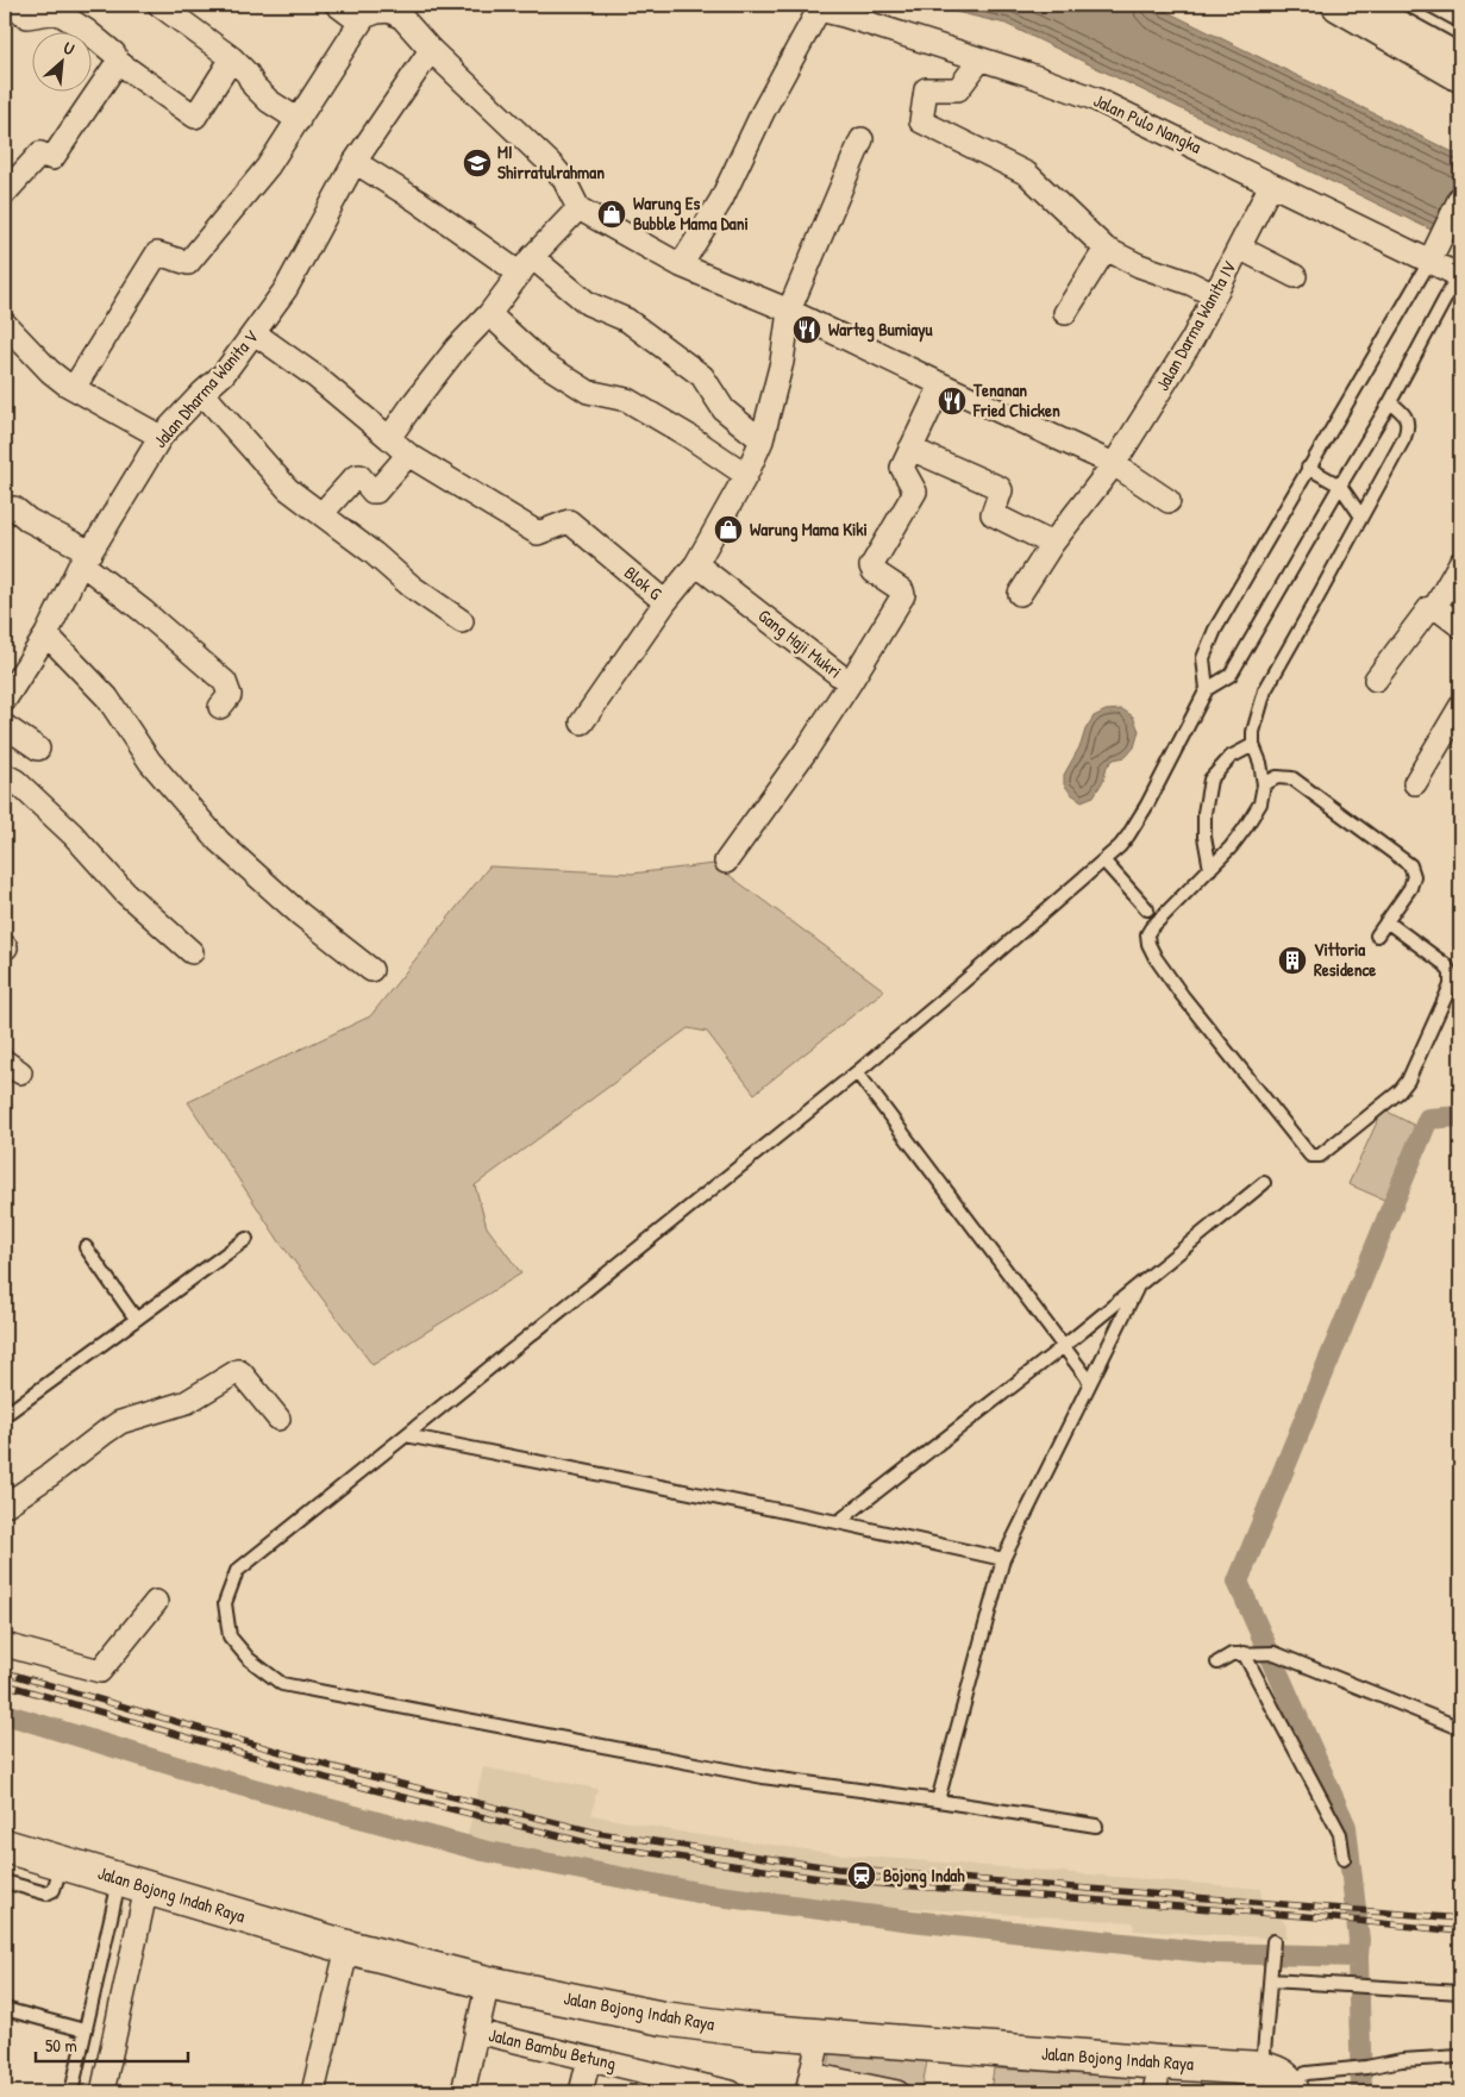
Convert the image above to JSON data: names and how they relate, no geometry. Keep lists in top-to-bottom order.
{
  "streets": {
    "main road": ["Jalan Bojong Indah Raya"],
    "street": [
      "Jalan Pulo Nangka",
      "Jalan Darma Wanita IV",
      "Jalan Dharma Wanita V",
      "Blok G",
      "Gang Haji Mukri",
      "Jalan Bambu Betung"
    ]
  },
  "crossings": [
    ["Jalan Pulo Nangka", "Jalan Darma Wanita IV"],
    ["Blok G", "Gang Haji Mukri"]
  ],
  "places": {
    "school or university": ["MI Shirratulrahman"],
    "shop": ["Warung Es Bubble Mama Dani", "Warung Mama Kiki"],
    "restaurant": ["Warteg Bumiayu", "Tenanan Fried Chicken"],
    "building": ["Vittoria Residence"],
    "station": ["Bojong Indah"]
  },
  "scale_bar": "50 m",
  "north": "top right"
}
